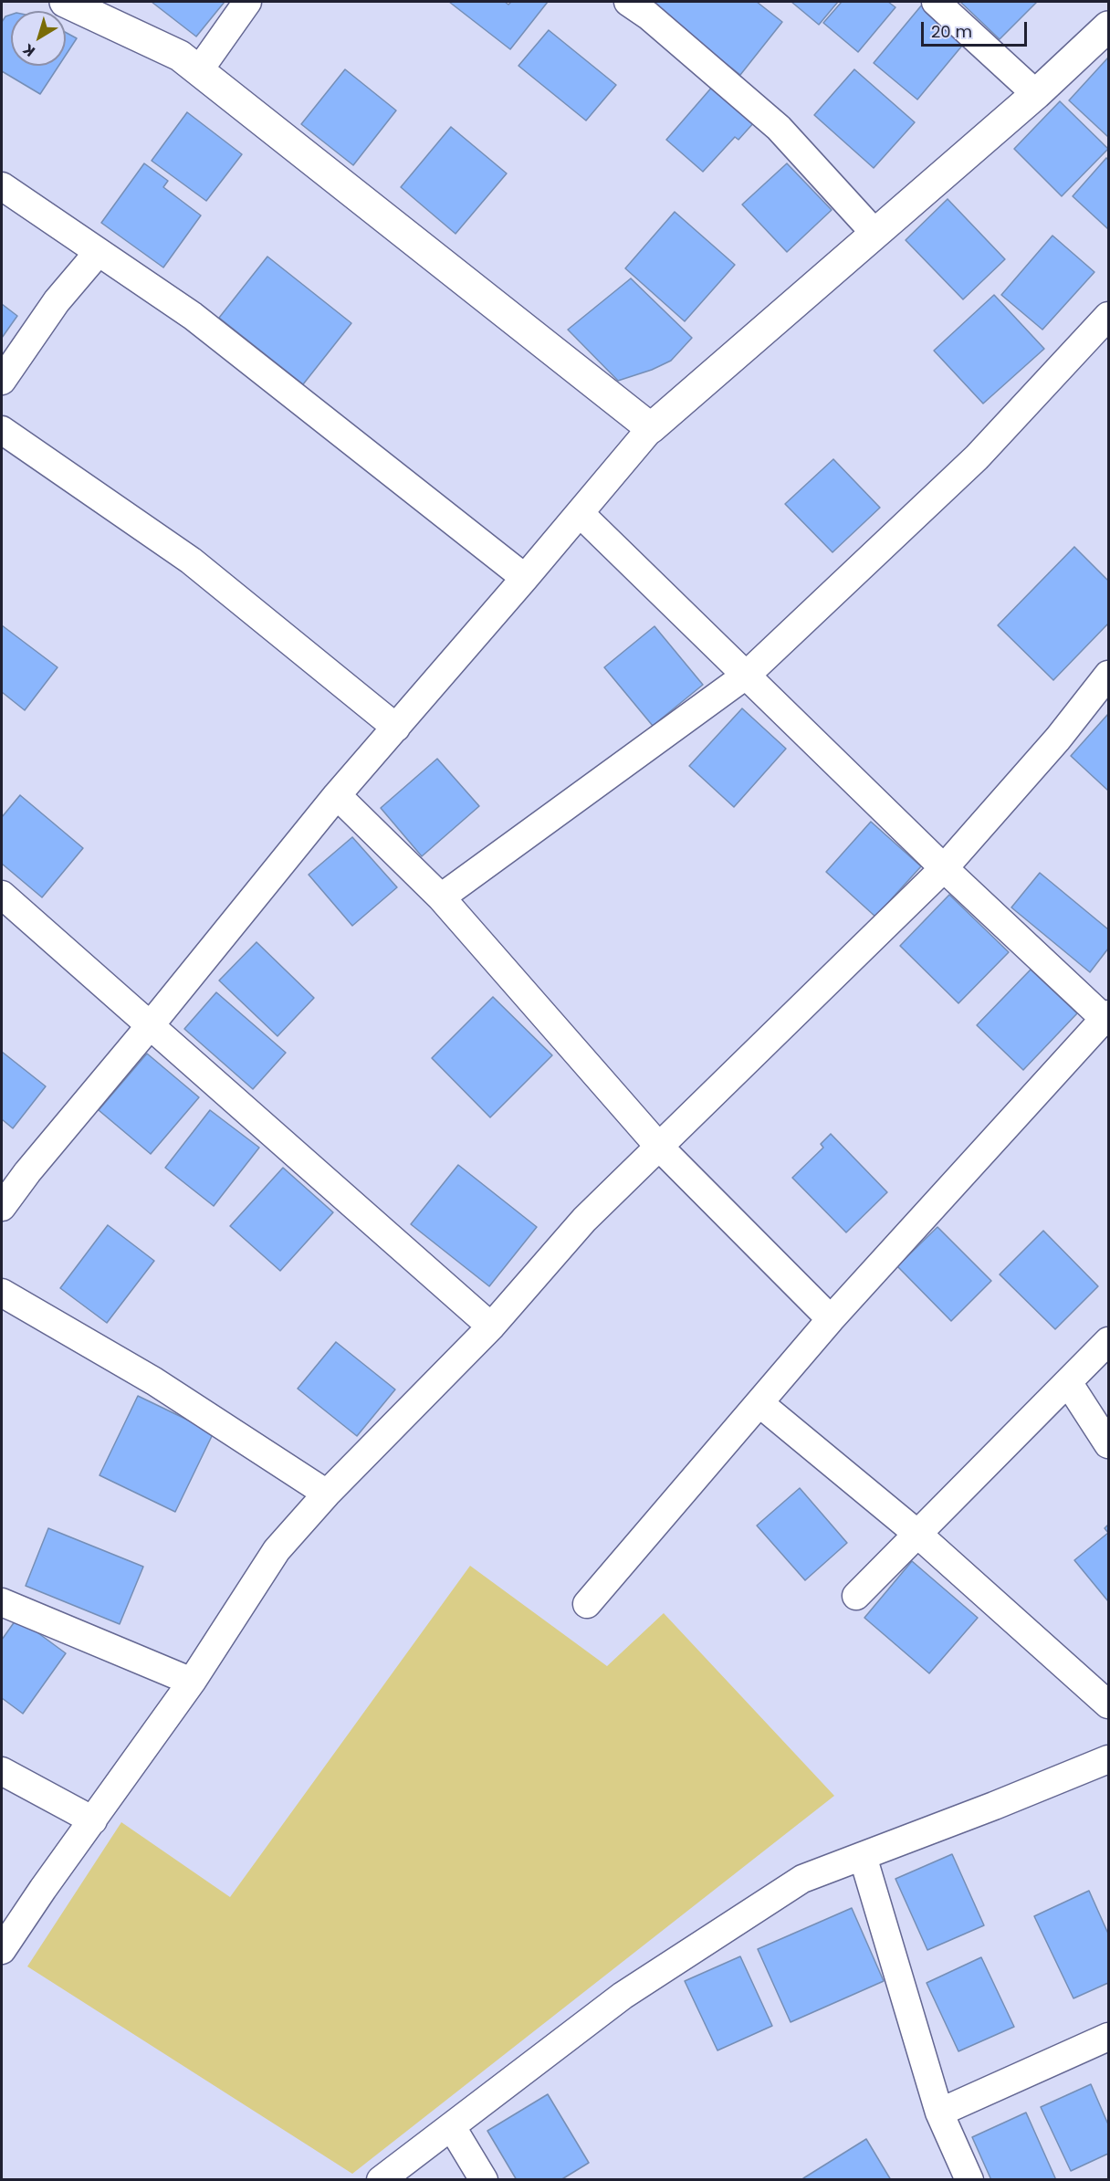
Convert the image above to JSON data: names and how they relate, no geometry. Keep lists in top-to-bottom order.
{
  "scale_bar": "20 m",
  "north": "bottom left"
}
